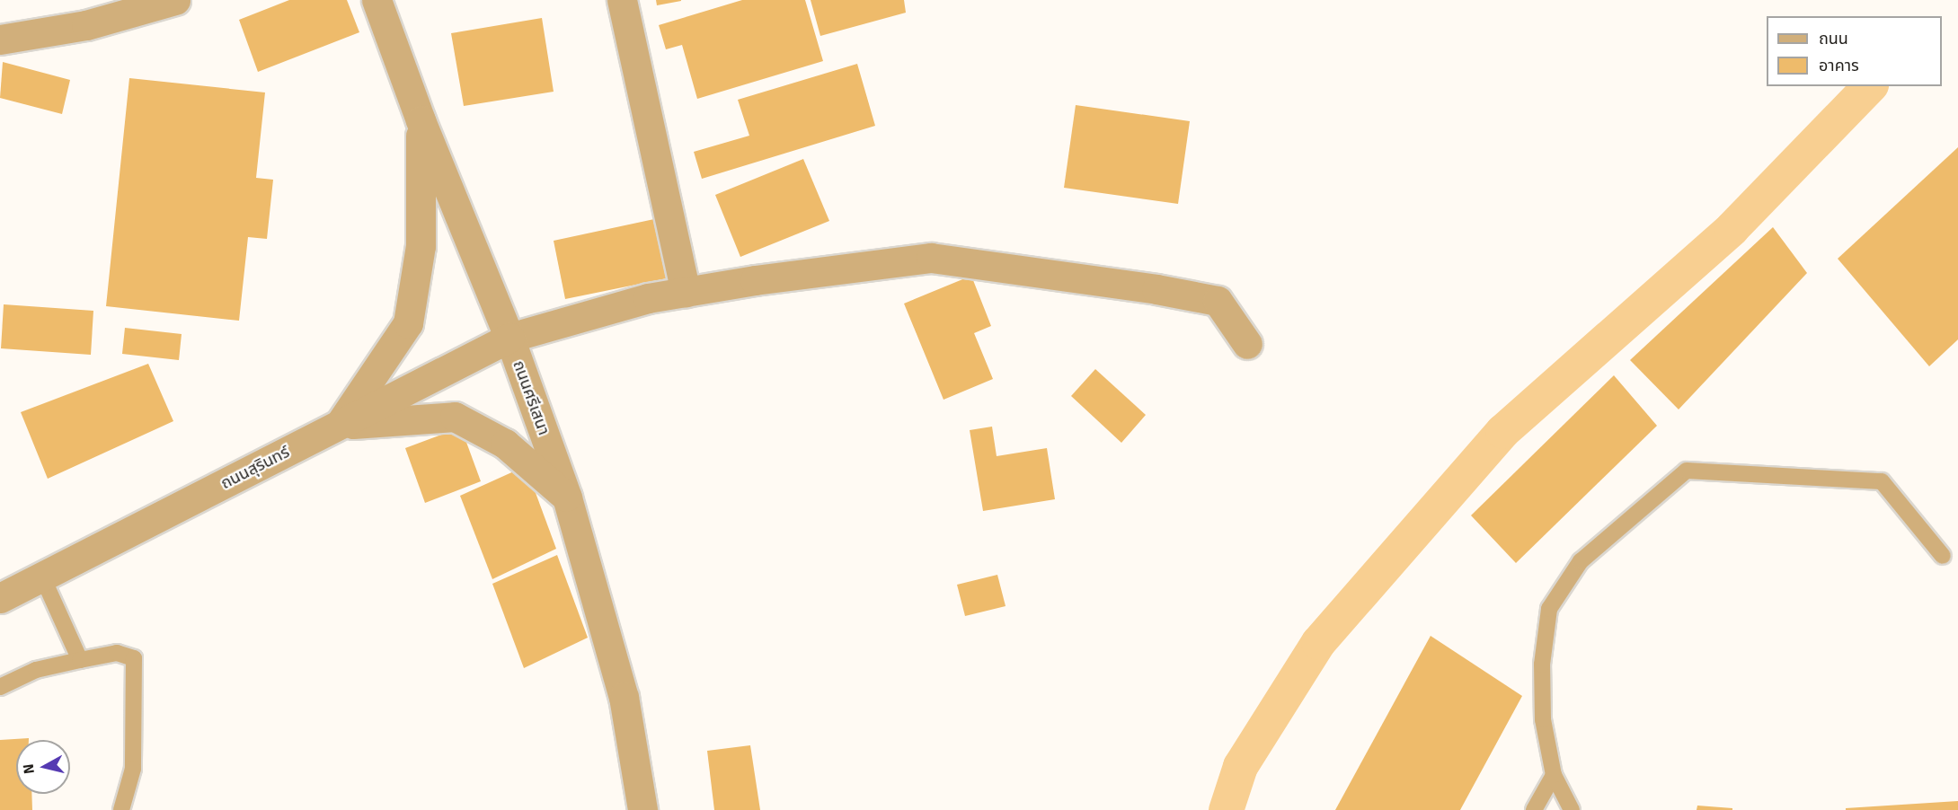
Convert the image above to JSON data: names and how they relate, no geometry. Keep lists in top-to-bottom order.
{
  "streets": {
    "street": ["ถนนศรีเสนา", "ถนนสุรินทร์"]
  },
  "crossings": [
    ["ถนนศรีเสนา", "ถนนสุรินทร์"]
  ],
  "legend": ["ถนน", "อาคาร"],
  "north": "left"
}
